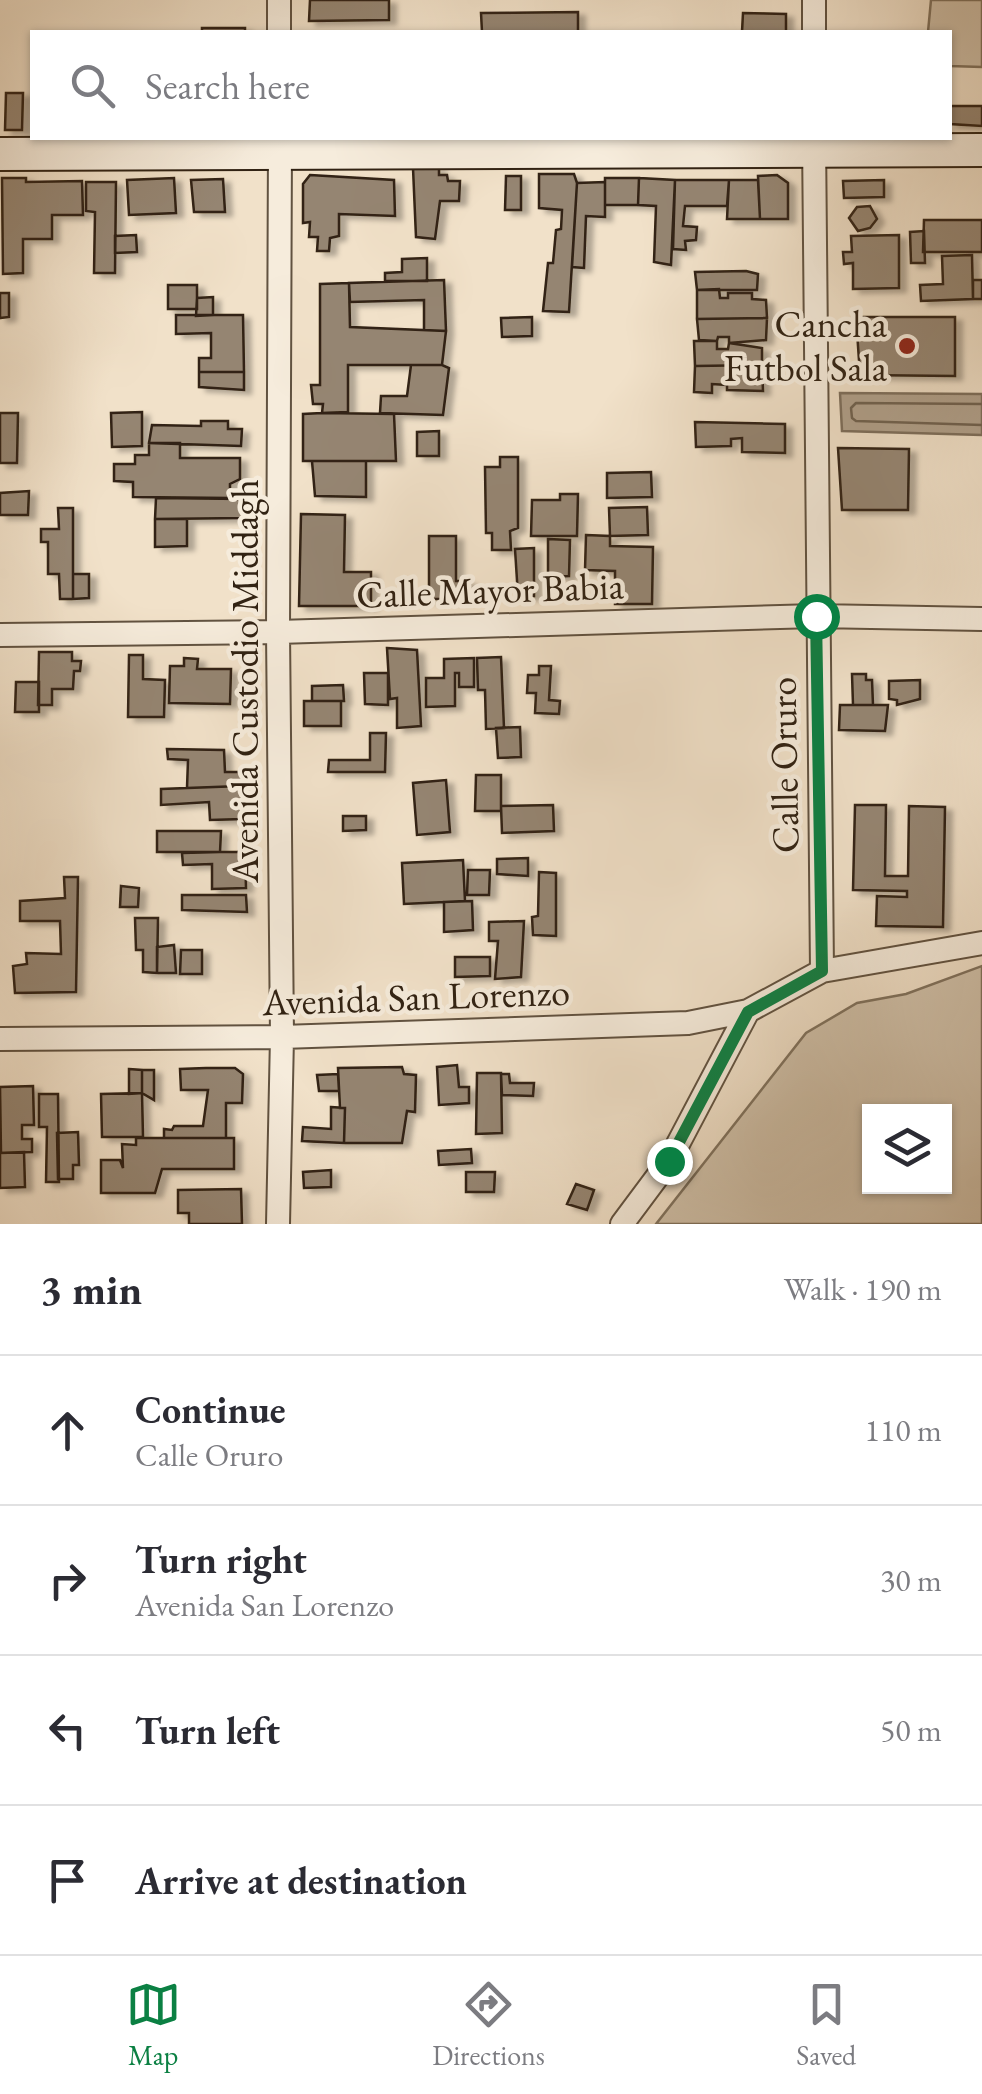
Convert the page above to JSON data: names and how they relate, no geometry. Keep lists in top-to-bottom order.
{
  "streets": {
    "street": [
      "Calle Mayor Babia",
      "Avenida Custodio Middagh",
      "Calle Oruro",
      "Avenida San Lorenzo"
    ]
  },
  "crossings": [
    ["Calle Mayor Babia", "Avenida Custodio Middagh"],
    ["Calle Mayor Babia", "Calle Oruro"],
    ["Avenida Custodio Middagh", "Avenida San Lorenzo"],
    ["Calle Oruro", "Avenida San Lorenzo"]
  ],
  "places": ["Cancha Futbol Sala"],
  "page": {
    "search": "Search here",
    "heading": ["3 min", "Walk · 190 m"],
    "list": [
      ["Continue", "Calle Oruro", "110 m"],
      ["Turn right", "Avenida San Lorenzo", "30 m"],
      ["Turn left", "50 m"],
      "Arrive at destination"
    ],
    "nav": ["Map", "Directions", "Saved"]
  }
}
